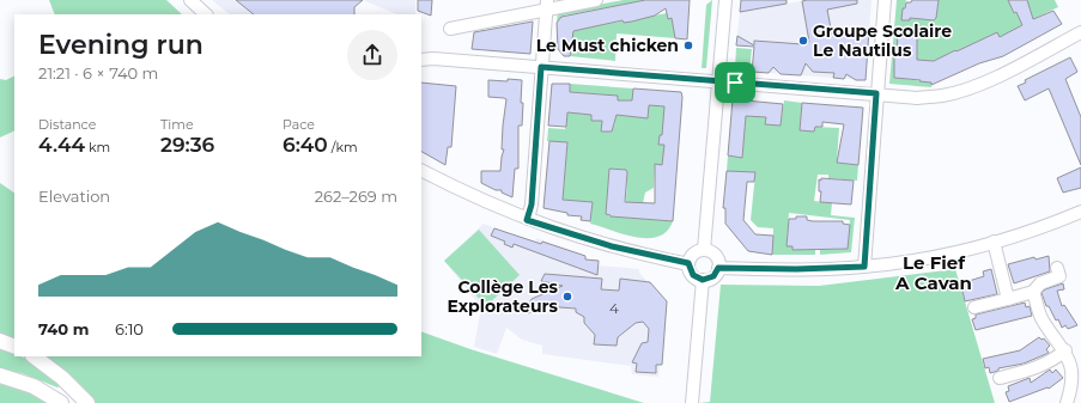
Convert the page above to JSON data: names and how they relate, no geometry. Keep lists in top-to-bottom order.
{
  "districts": ["Le Fief A Cavan"],
  "places": ["Groupe Scolaire Le Nautilus", "Le Must chicken", "Collège Les Explorateurs"],
  "house_numbers": ["4"],
  "page": {
    "heading": ["Evening run", "21:21 · 6 × 740 m"],
    "stats": [
      ["Distance", "4.44 km"],
      ["Time", "29:36"],
      ["Pace", "6:40 /km"]
    ],
    "chart": ["Elevation", "262–269 m"],
    "list": [
      {
        "name": "740 m",
        "note": "6:10"
      }
    ]
  }
}
